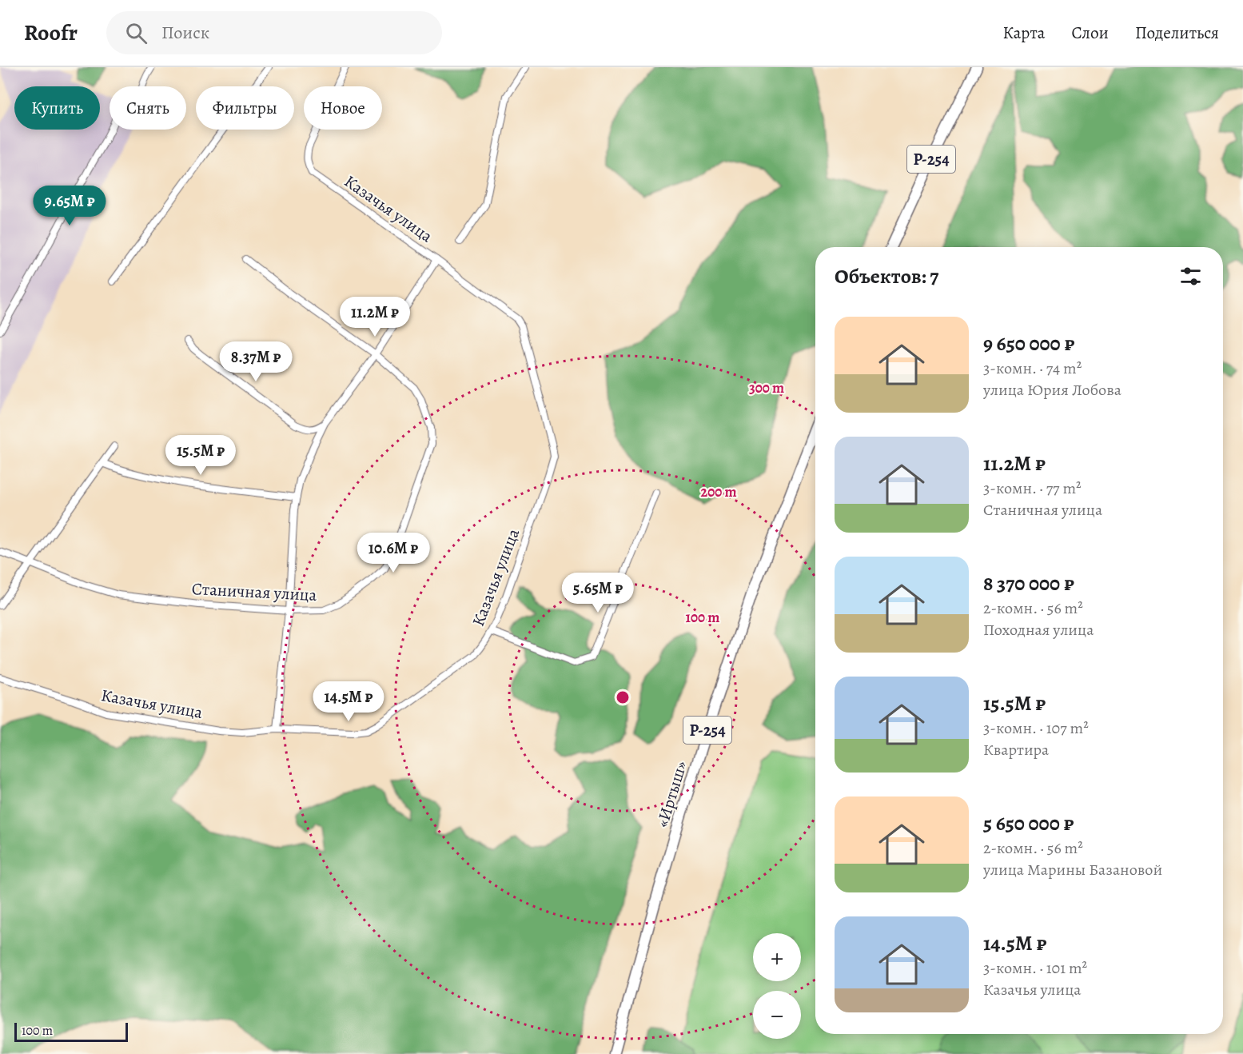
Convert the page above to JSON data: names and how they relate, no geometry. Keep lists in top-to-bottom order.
{
  "streets": {
    "highway": ["Р-254", "«Иртыш»"],
    "street": ["Казачья улица", "Станичная улица"]
  },
  "scale_bar": "100 m",
  "page": {
    "header": "Roofr",
    "search": "Поиск",
    "nav": ["Карта", "Слои", "Поделиться"],
    "chip": [
      "Купить",
      "Снять",
      "Фильтры",
      "Новое"
    ],
    "price": [
      "9.65M ₽",
      "11.2M ₽",
      "8.37M ₽",
      "15.5M ₽",
      "10.6M ₽",
      "5.65M ₽",
      "14.5M ₽"
    ],
    "heading": "Объектов: 7",
    "list": [
      {
        "name": "9 650 000 ₽",
        "note": "3-комн. · 74 m² · улица Юрия Лобова"
      },
      {
        "name": "11.2M ₽",
        "note": "3-комн. · 77 m² · Станичная улица"
      },
      {
        "name": "8 370 000 ₽",
        "note": "2-комн. · 56 m² · Походная улица"
      },
      {
        "name": "15.5M ₽",
        "note": "3-комн. · 107 m² · Квартира"
      },
      {
        "name": "5 650 000 ₽",
        "note": "2-комн. · 56 m² · улица Марины Базановой"
      },
      {
        "name": "14.5M ₽",
        "note": "3-комн. · 101 m² · Казачья улица"
      }
    ],
    "map_buttons": ["+", "−"],
    "scale": "100 m"
  },
  "rings": ["300 m", "200 m", "100 m"]
}
